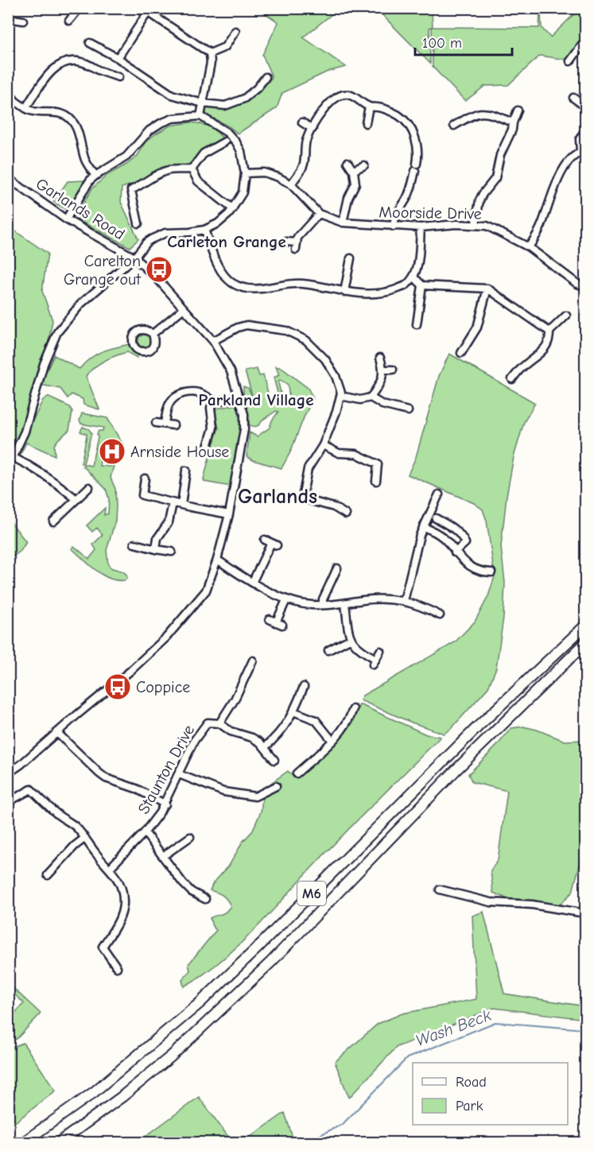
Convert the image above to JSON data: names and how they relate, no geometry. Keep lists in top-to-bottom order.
{
  "streets": {
    "highway": ["M6"],
    "street": ["Garlands Road", "Moorside Drive", "Staunton Drive"]
  },
  "districts": ["Carleton Grange", "Parkland Village", "Garlands"],
  "water": ["Wash Beck"],
  "places": {
    "bus stop": ["Carelton Grange out", "Coppice"],
    "hospital": ["Arnside House"]
  },
  "legend": ["Road", "Park"],
  "scale_bar": "100 m"
}
